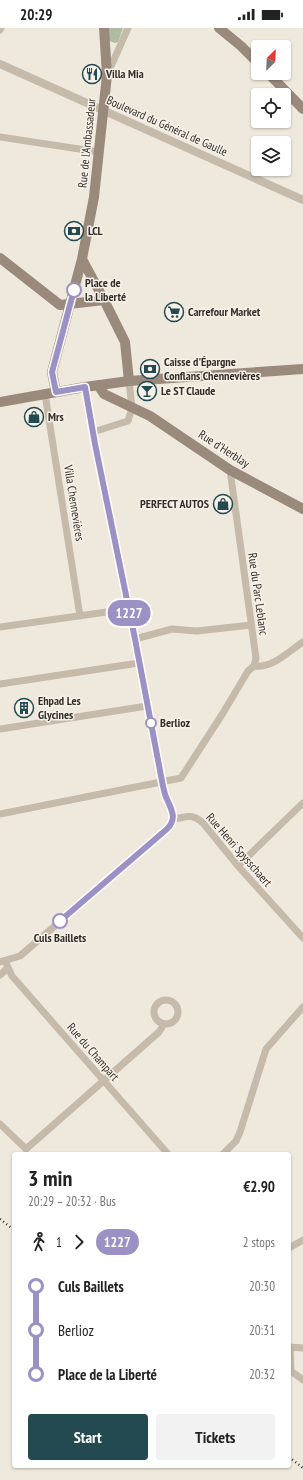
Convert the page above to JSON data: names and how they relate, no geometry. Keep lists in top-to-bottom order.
{
  "streets": {
    "main road": ["Rue de l'Ambassadeur", "Rue d'Herblay"],
    "street": [
      "Boulevard du Général de Gaulle",
      "Villa Chennevières",
      "Rue du Parc Leblanc",
      "Rue Henri Spysschaert",
      "Rue du Champart"
    ]
  },
  "crossings": [
    ["Boulevard du Général de Gaulle", "Rue de l'Ambassadeur"],
    ["Rue d'Herblay", "Rue du Parc Leblanc"]
  ],
  "places": {
    "restaurant": ["Villa Mia"],
    "bank": ["LCL", "Caisse d'Épargne Conflans Chennevières"],
    "other": ["Place de la Liberté", "Berlioz", "Culs Baillets"],
    "supermarket": ["Carrefour Market"],
    "bar": ["Le ST Claude"],
    "shop": ["Mrs", "PERFECT AUTOS"],
    "building": ["Ehpad Les Glycines"]
  },
  "lines": ["bus line 1227"],
  "north": "top right",
  "page": {
    "status": "20:29",
    "on_map": "1227",
    "heading": ["3 min", "20:29 – 20:32 · Bus", "€2.90"],
    "legs": ["1", "1227", "2 stops"],
    "list": [
      {
        "name": "Culs Baillets",
        "value": "20:30"
      },
      {
        "name": "Berlioz",
        "value": "20:31"
      },
      {
        "name": "Place de la Liberté",
        "value": "20:32"
      }
    ],
    "buttons": ["Start", "Tickets"]
  }
}
